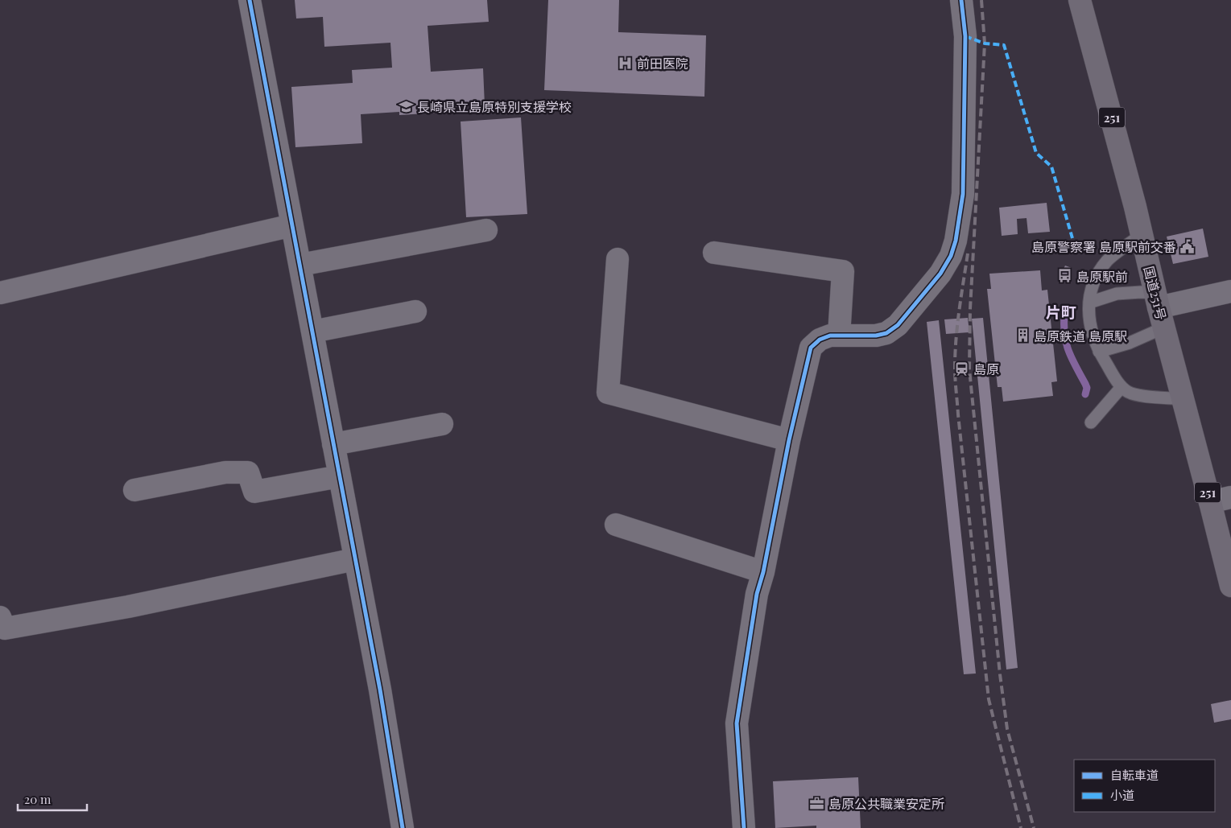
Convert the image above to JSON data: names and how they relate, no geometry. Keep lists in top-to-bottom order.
{
  "streets": {
    "highway": ["251", "国道251号"]
  },
  "districts": ["片町"],
  "places": {
    "hospital": ["前田医院"],
    "school or university": ["長崎県立島原特別支援学校"],
    "public building": ["島原警察署 島原駅前交番"],
    "bus stop": ["島原駅前"],
    "building": ["島原鉄道 島原駅"],
    "station": ["島原"],
    "office": ["島原公共職業安定所"]
  },
  "legend": ["自転車道", "小道"],
  "scale_bar": "20 m"
}
